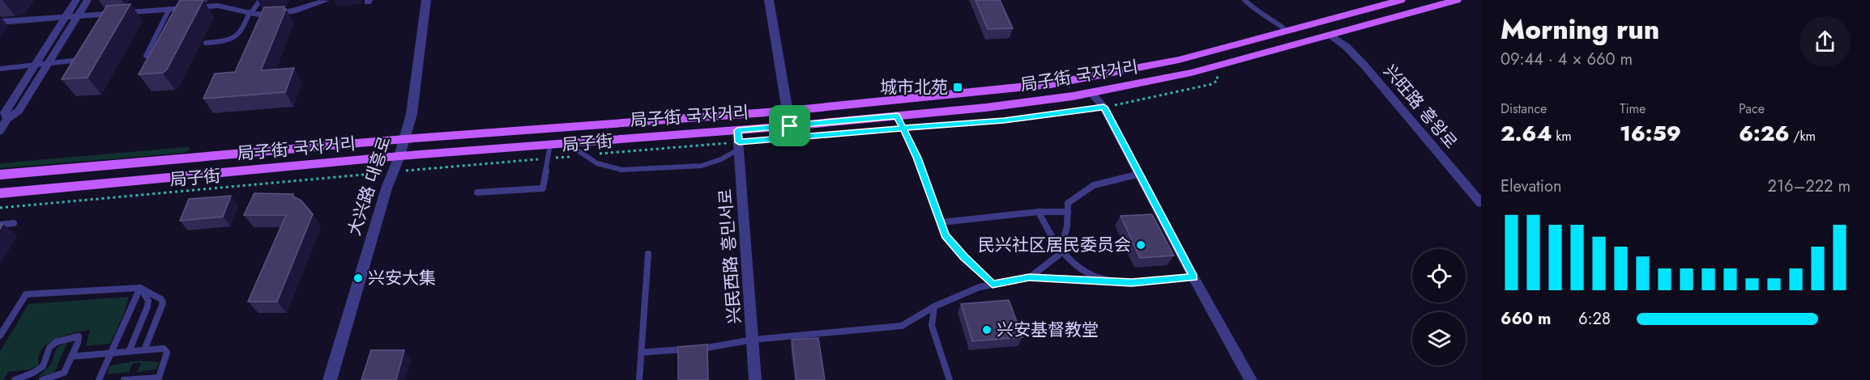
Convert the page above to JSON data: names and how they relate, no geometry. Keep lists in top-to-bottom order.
{
  "streets": {
    "main road": ["局子街 국자거리"],
    "street": ["兴旺路 흥왕로", "大兴路 대흥로", "兴民西路 흥민서로"],
    "path": ["局子街"]
  },
  "crossings": [
    ["局子街 국자거리", "兴旺路 흥왕로"],
    ["局子街 국자거리", "局子街"],
    ["局子街 국자거리", "大兴路 대흥로"],
    ["局子街 국자거리", "兴民西路 흥민서로"],
    ["局子街", "大兴路 대흥로"],
    ["局子街", "兴民西路 흥민서로"]
  ],
  "places": {
    "transit": ["城市北苑"],
    "other": ["民兴社区居民委员会", "兴安大集", "兴安基督教堂"]
  },
  "page": {
    "heading": ["Morning run", "09:44 · 4 × 660 m"],
    "stats": [
      ["Distance", "2.64 km"],
      ["Time", "16:59"],
      ["Pace", "6:26 /km"]
    ],
    "chart": ["Elevation", "216–222 m"],
    "list": [
      {
        "name": "660 m",
        "note": "6:28"
      }
    ]
  }
}
